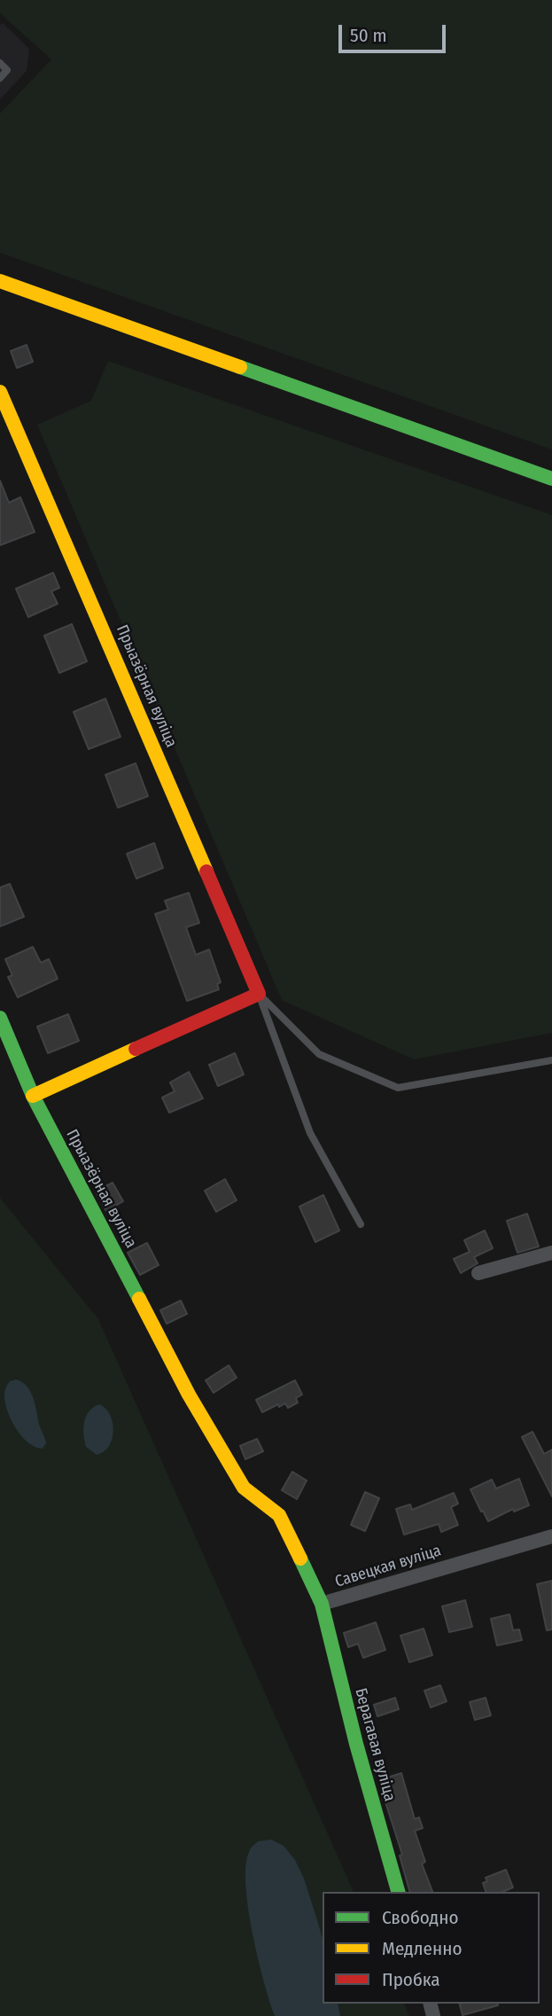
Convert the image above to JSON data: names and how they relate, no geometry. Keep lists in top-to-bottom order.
{
  "streets": {
    "street": ["Прыазёрная вуліца", "Савецкая вуліца", "Берагавая вуліца"]
  },
  "crossings": [
    ["Прыазёрная вуліца", "Савецкая вуліца"],
    ["Савецкая вуліца", "Берагавая вуліца"]
  ],
  "legend": ["Свободно", "Медленно", "Пробка"],
  "scale_bar": "50 m"
}
